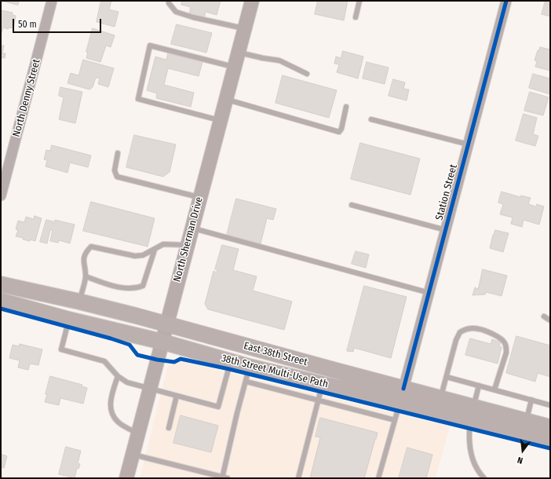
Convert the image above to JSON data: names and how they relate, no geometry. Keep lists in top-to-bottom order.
{
  "streets": {
    "main road": ["North Sherman Drive", "East 38th Street"],
    "street": ["North Denny Street", "Station Street"],
    "cycle path": ["38th Street Multi-Use Path"]
  },
  "crossings": [
    ["Station Street", "East 38th Street"],
    ["North Sherman Drive", "East 38th Street"]
  ],
  "scale_bar": "50 m",
  "north": "bottom"
}
